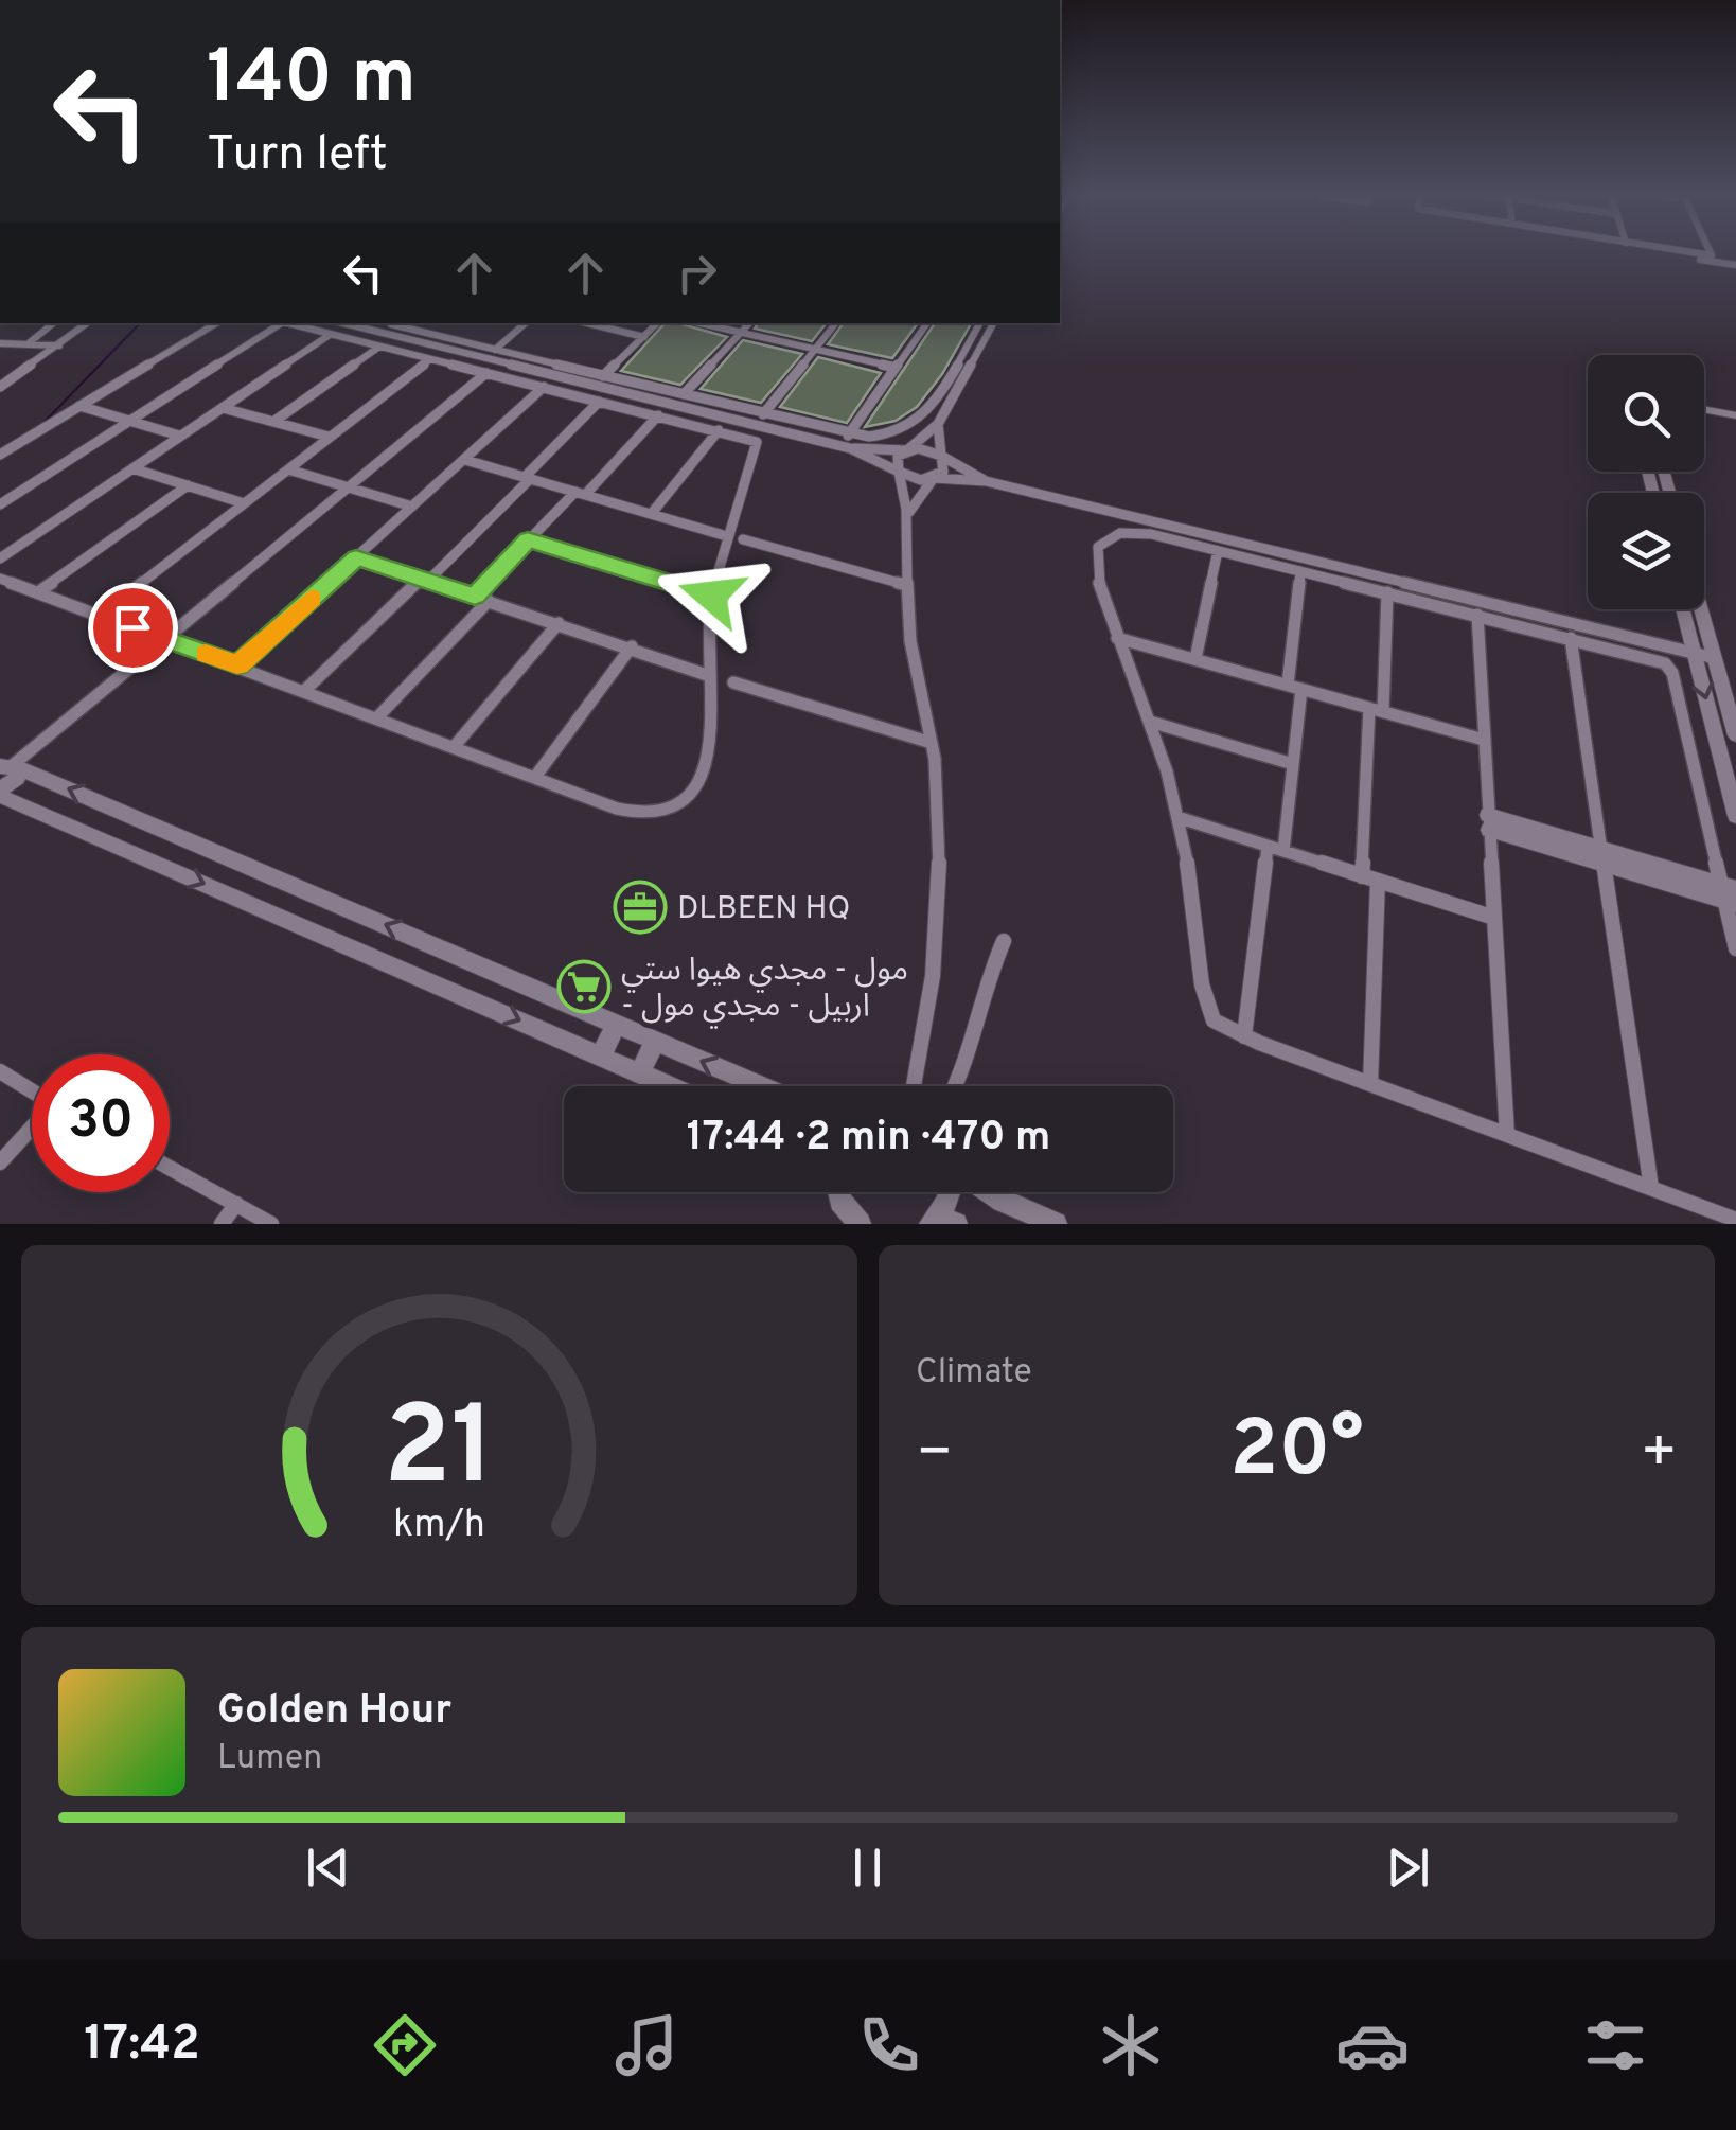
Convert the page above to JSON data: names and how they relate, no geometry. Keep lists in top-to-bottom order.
{
  "places": {
    "office": ["DLBEEN HQ"],
    "supermarket": ["مول - مجدي هيوا ستي - اربيل - مجدي مول"]
  },
  "page": {
    "turn": ["140 m", "Turn left"],
    "limit": "30",
    "trip": "17:44 · 2 min · 470 m",
    "tile": "Climate",
    "heat": ["−", "20°", "+"],
    "song": ["Golden Hour", "Lumen"],
    "tabs": "17:42",
    "gauge": ["21", "km/h"]
  }
}
